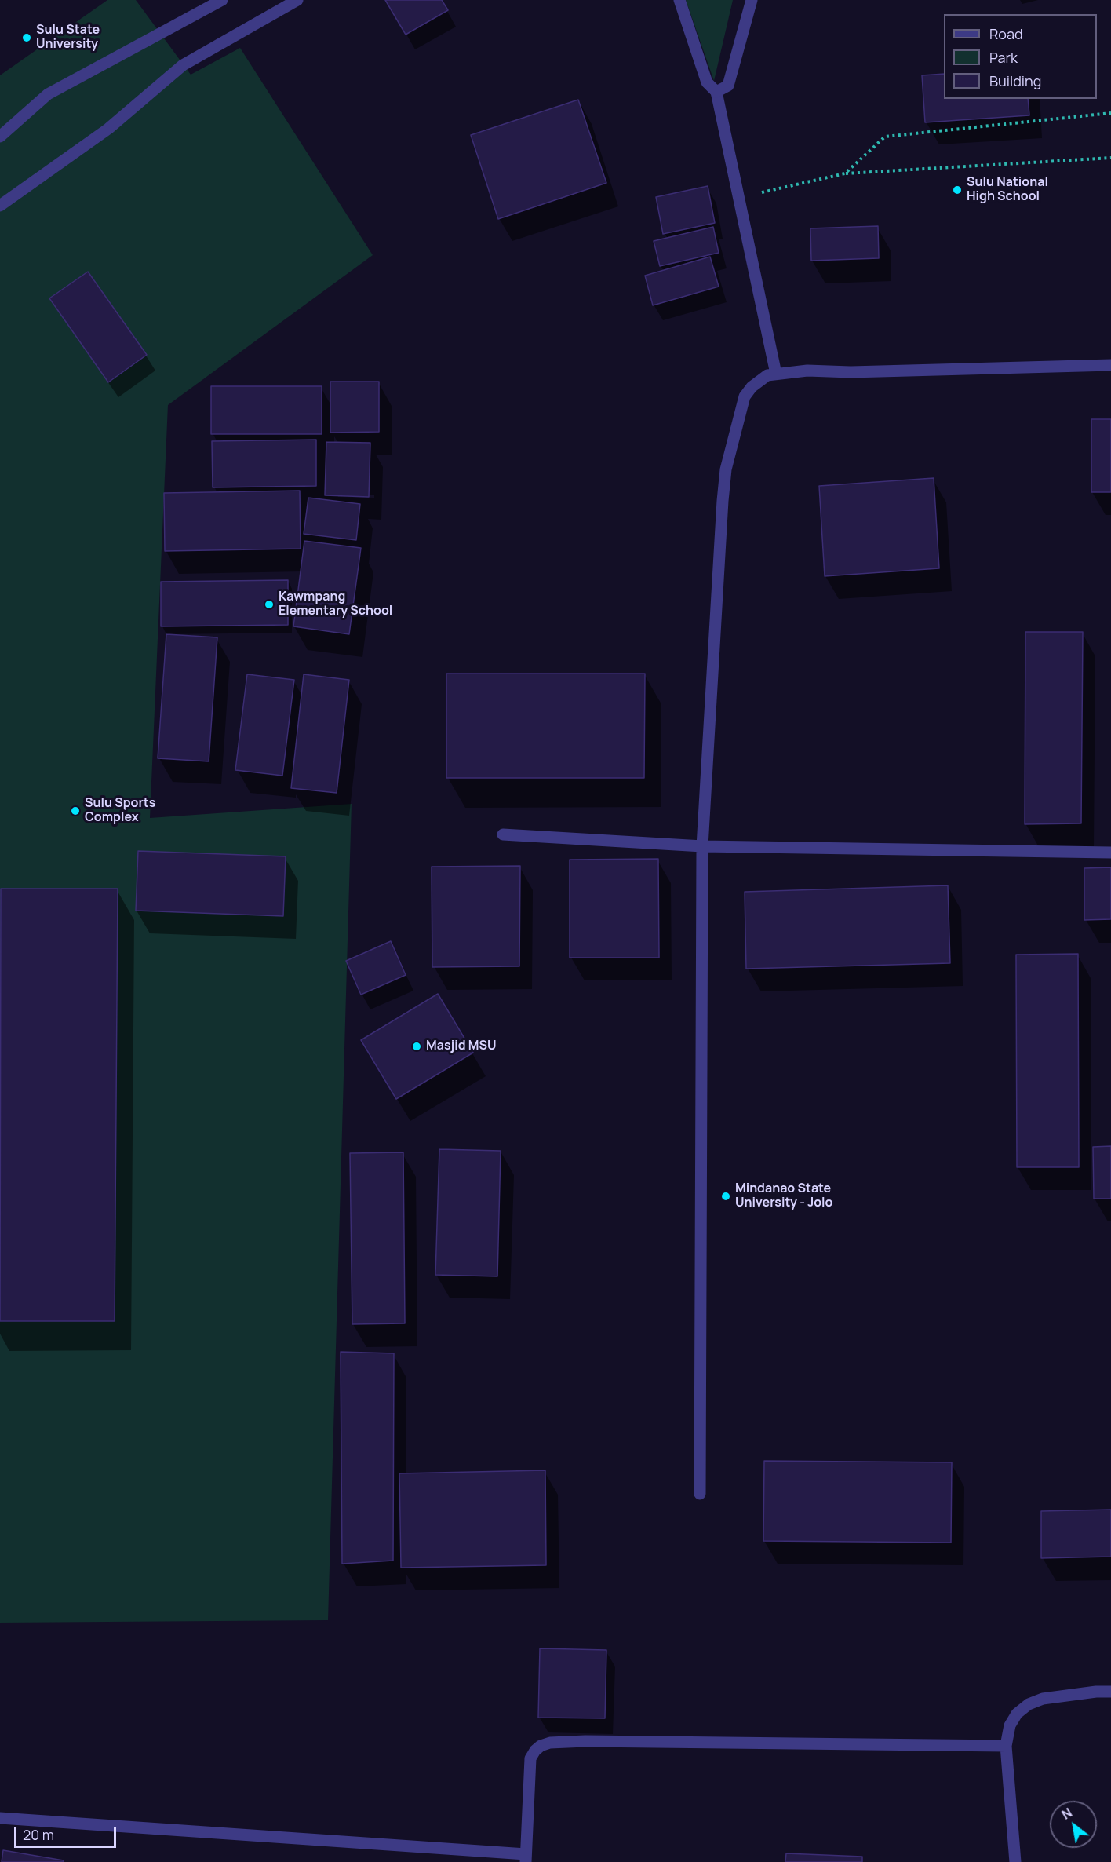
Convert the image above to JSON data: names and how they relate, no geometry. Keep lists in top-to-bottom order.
{
  "places": [
    "Sulu State University",
    "Sulu National High School",
    "Kawmpang Elementary School",
    "Sulu Sports Complex",
    "Masjid MSU",
    "Mindanao State University - Jolo"
  ],
  "legend": ["Road", "Park", "Building"],
  "scale_bar": "20 m",
  "north": "top left"
}
